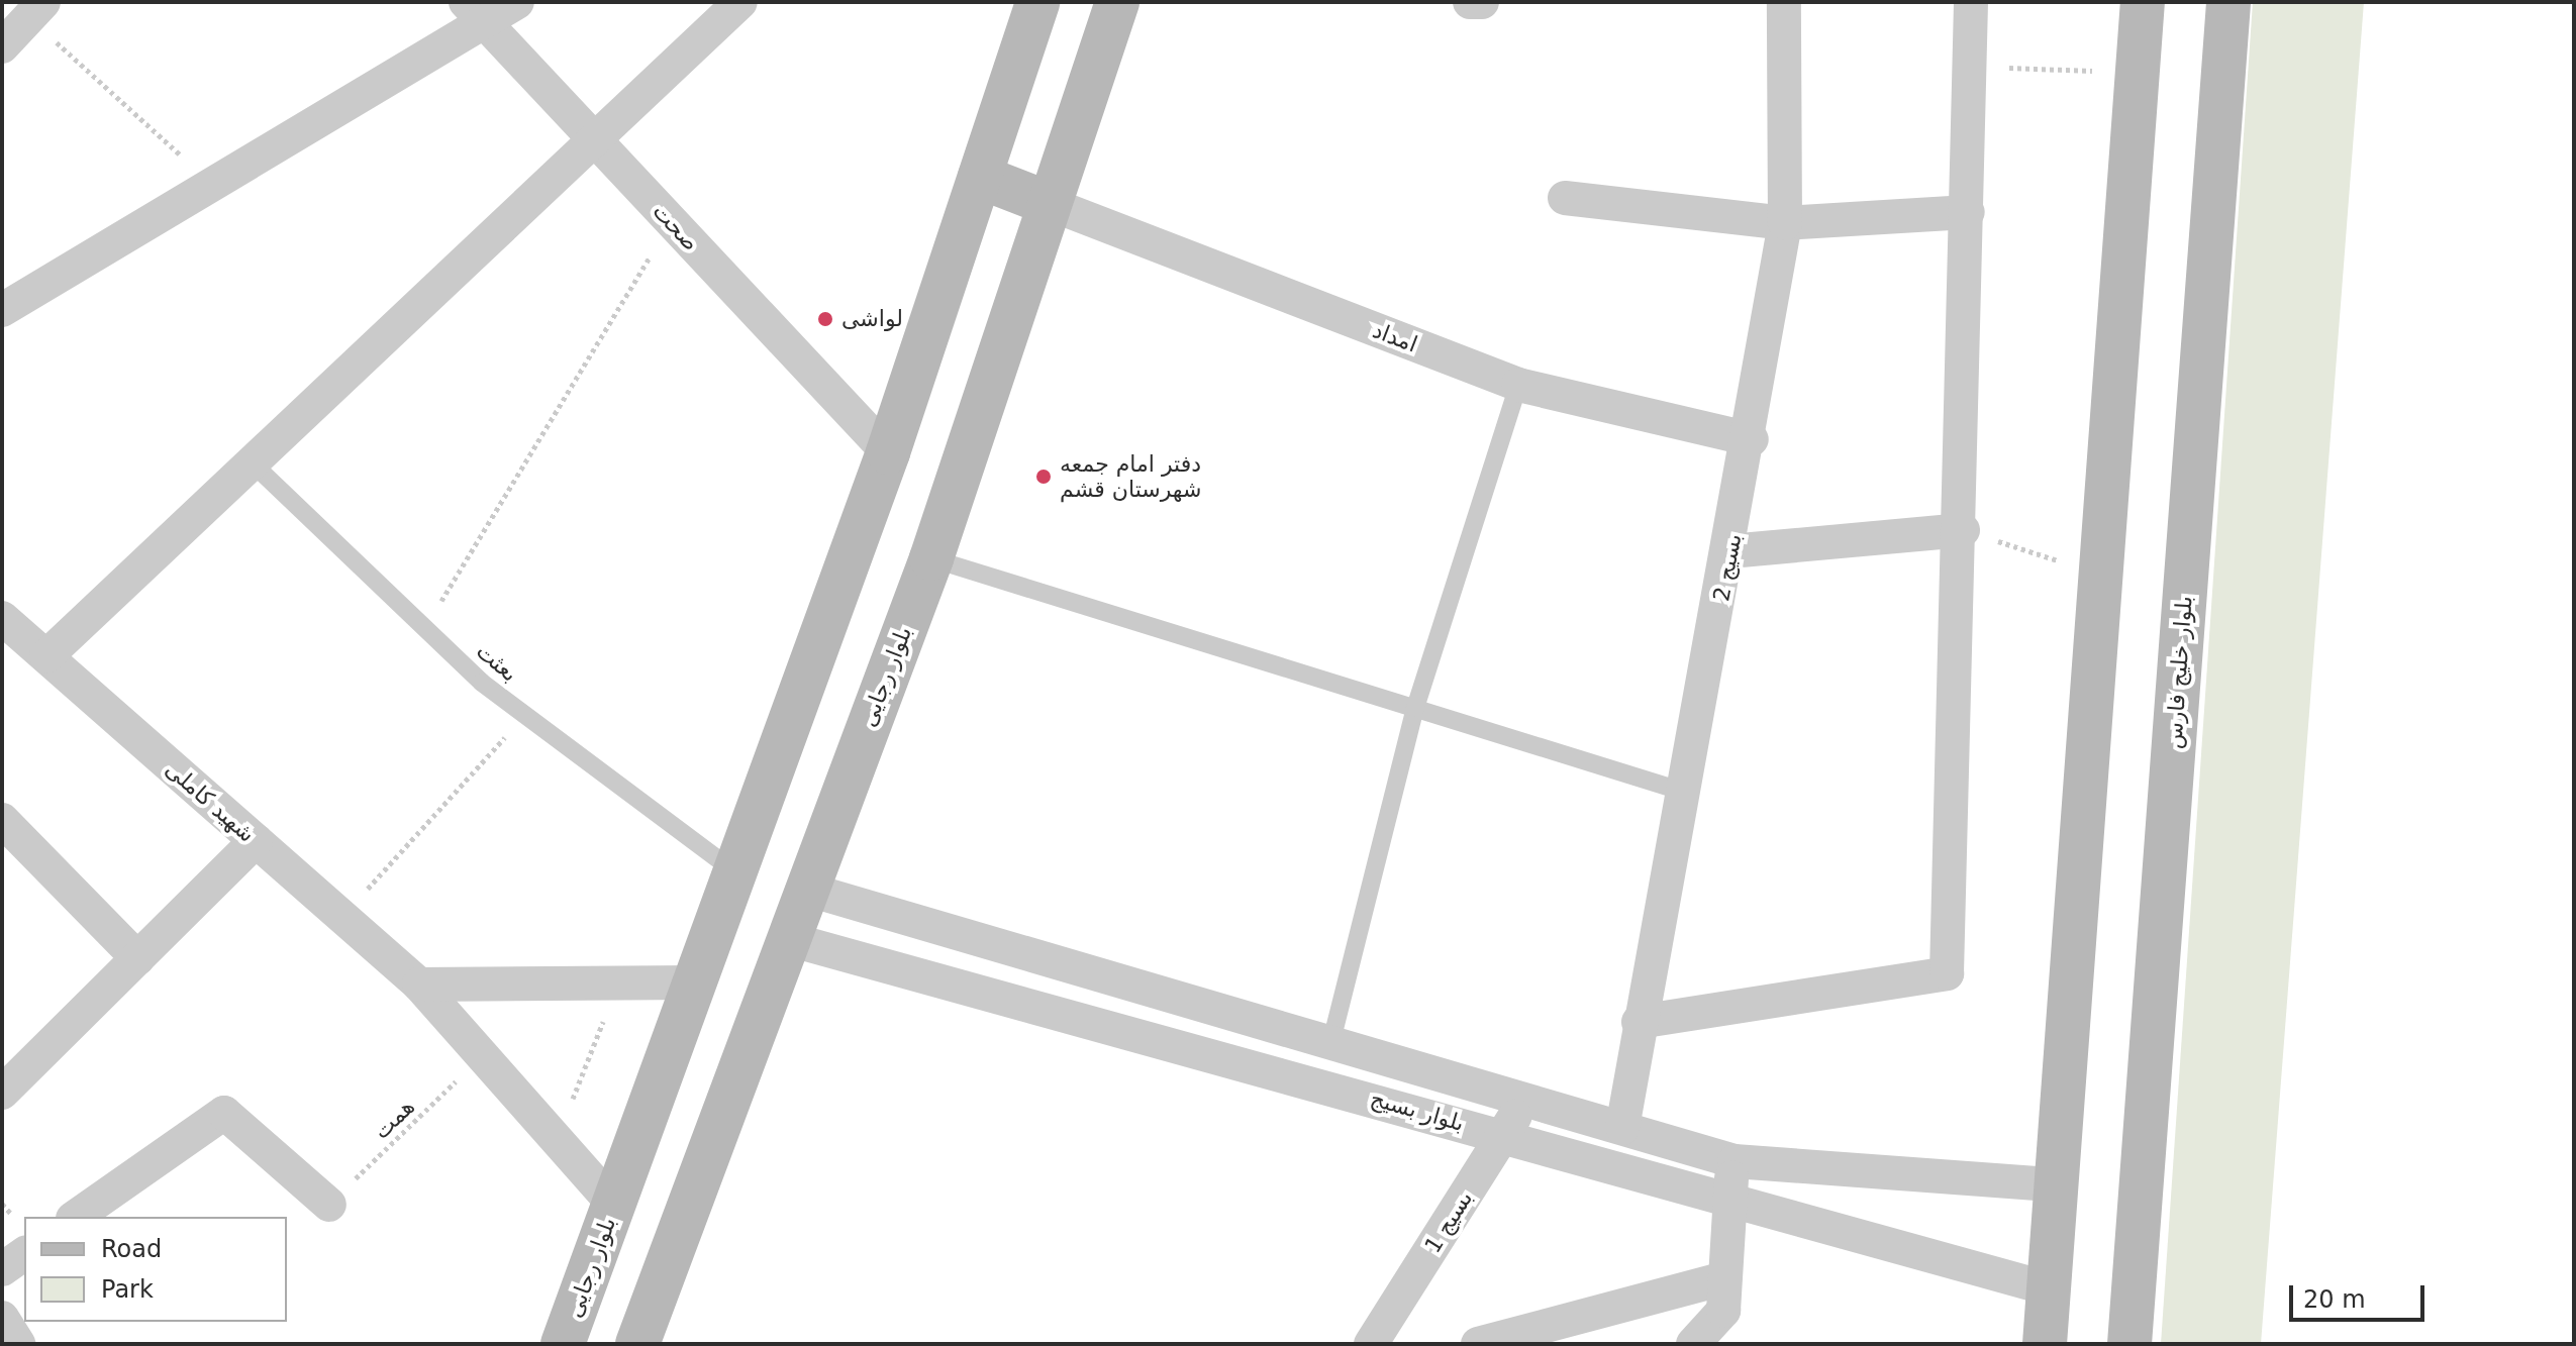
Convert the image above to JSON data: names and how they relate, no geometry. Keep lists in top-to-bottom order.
{
  "streets": {
    "main road": ["بلوار خلیج فارس", "بلوار رجایی"],
    "street": [
      "صحت",
      "امداد",
      "بسیج 2",
      "شهید کاملی",
      "بلوار بسیج",
      "بسیج 1"
    ],
    "lane": ["بعثت"],
    "path": ["همت"]
  },
  "crossings": [
    ["صحت", "بلوار رجایی"],
    ["امداد", "بسیج 2"],
    ["امداد", "بلوار رجایی"],
    ["بسیج 2", "بلوار بسیج"],
    ["بعثت", "بلوار رجایی"],
    ["بلوار رجایی", "شهید کاملی"],
    ["بلوار رجایی", "بلوار بسیج"],
    ["شهید کاملی", "همت"],
    ["بلوار بسیج", "بسیج 1"]
  ],
  "places": ["لواشی", "دفتر امام جمعه شهرستان قشم"],
  "legend": ["Road", "Park"],
  "scale_bar": "20 m"
}
